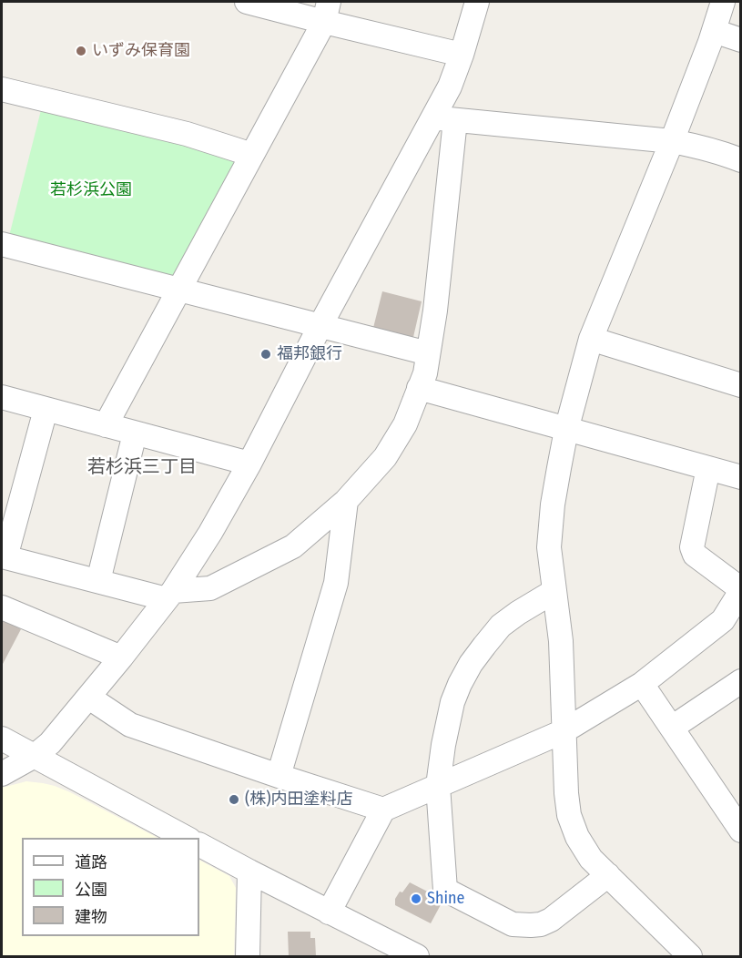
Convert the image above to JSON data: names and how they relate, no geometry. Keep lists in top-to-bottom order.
{
  "districts": ["若杉浜三丁目"],
  "parks": ["若杉浜公園"],
  "places": [
    "いずみ保育園",
    "福邦銀行",
    "(株)内田塗料店",
    "Shine"
  ],
  "legend": ["道路", "公園", "建物"]
}
